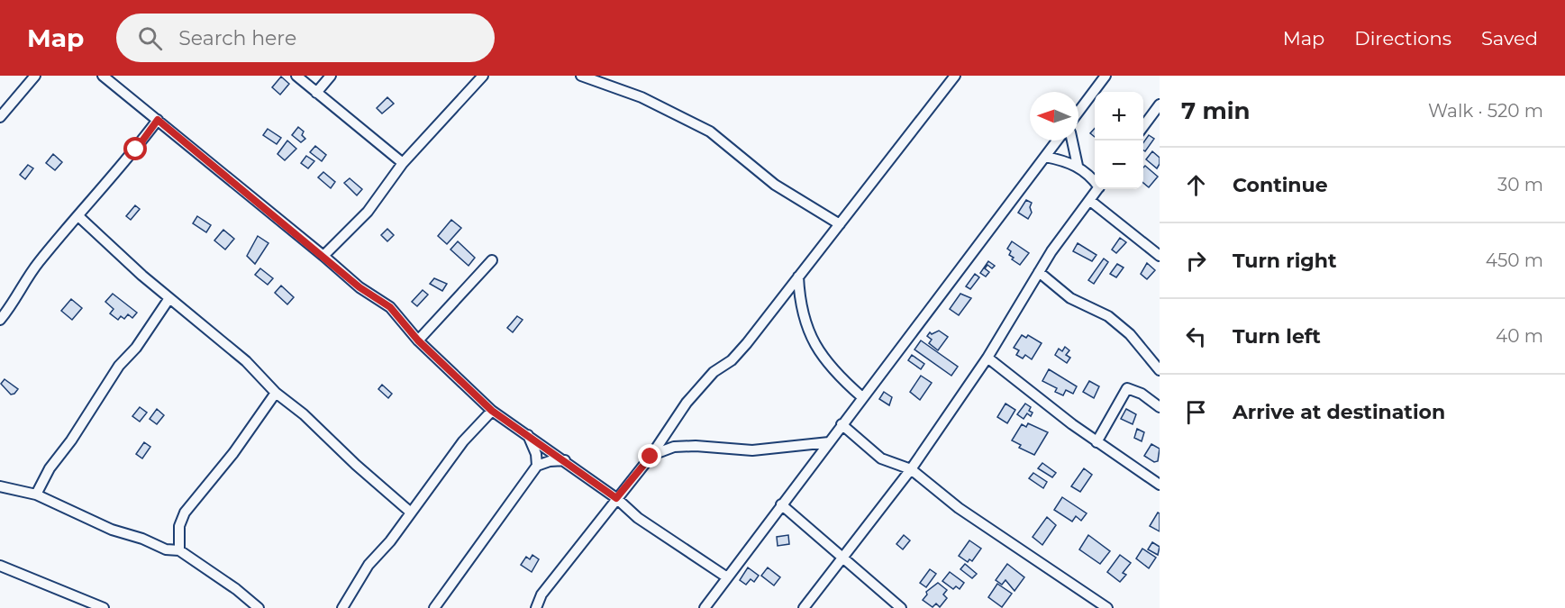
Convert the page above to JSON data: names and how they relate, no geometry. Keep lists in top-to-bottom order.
{
  "north": "left",
  "page": {
    "header": "Map",
    "search": "Search here",
    "nav": ["Map", "Directions", "Saved"],
    "heading": ["7 min", "Walk · 520 m"],
    "map_buttons": ["+", "−"],
    "list": [
      ["Continue", "30 m"],
      ["Turn right", "450 m"],
      ["Turn left", "40 m"],
      "Arrive at destination"
    ]
  }
}
